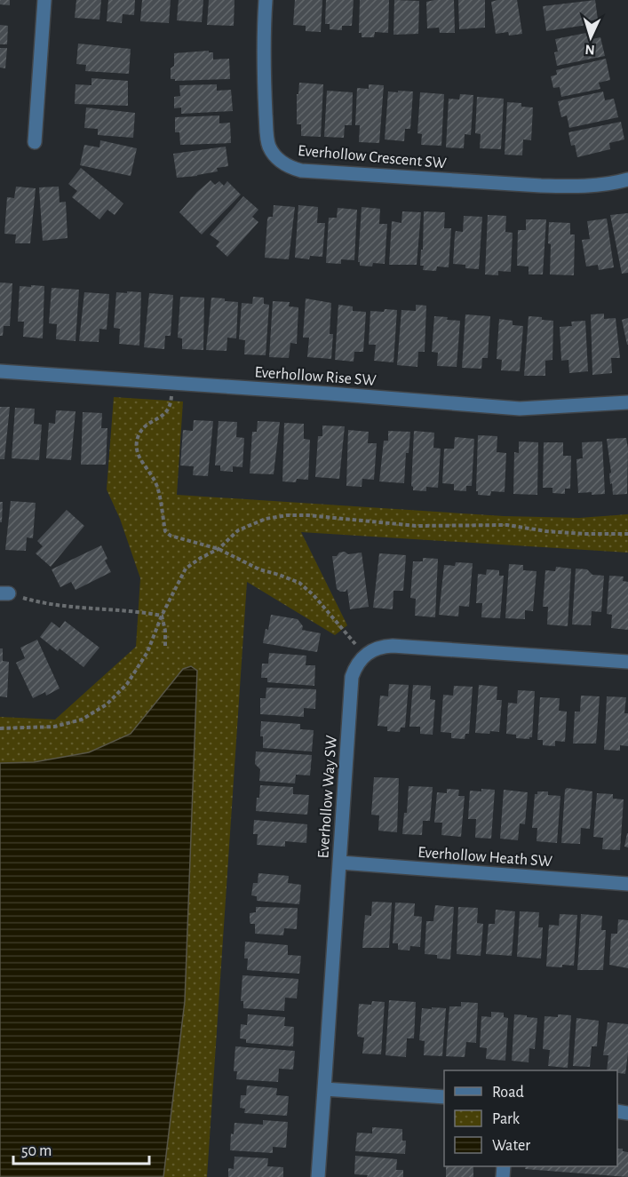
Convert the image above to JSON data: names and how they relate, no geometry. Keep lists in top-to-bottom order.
{
  "streets": {
    "street": [
      "Everhollow Crescent SW",
      "Everhollow Rise SW",
      "Everhollow Way SW",
      "Everhollow Heath SW"
    ]
  },
  "crossings": [
    ["Everhollow Way SW", "Everhollow Heath SW"]
  ],
  "legend": ["Road", "Park", "Water"],
  "scale_bar": "50 m",
  "north": "bottom"
}
